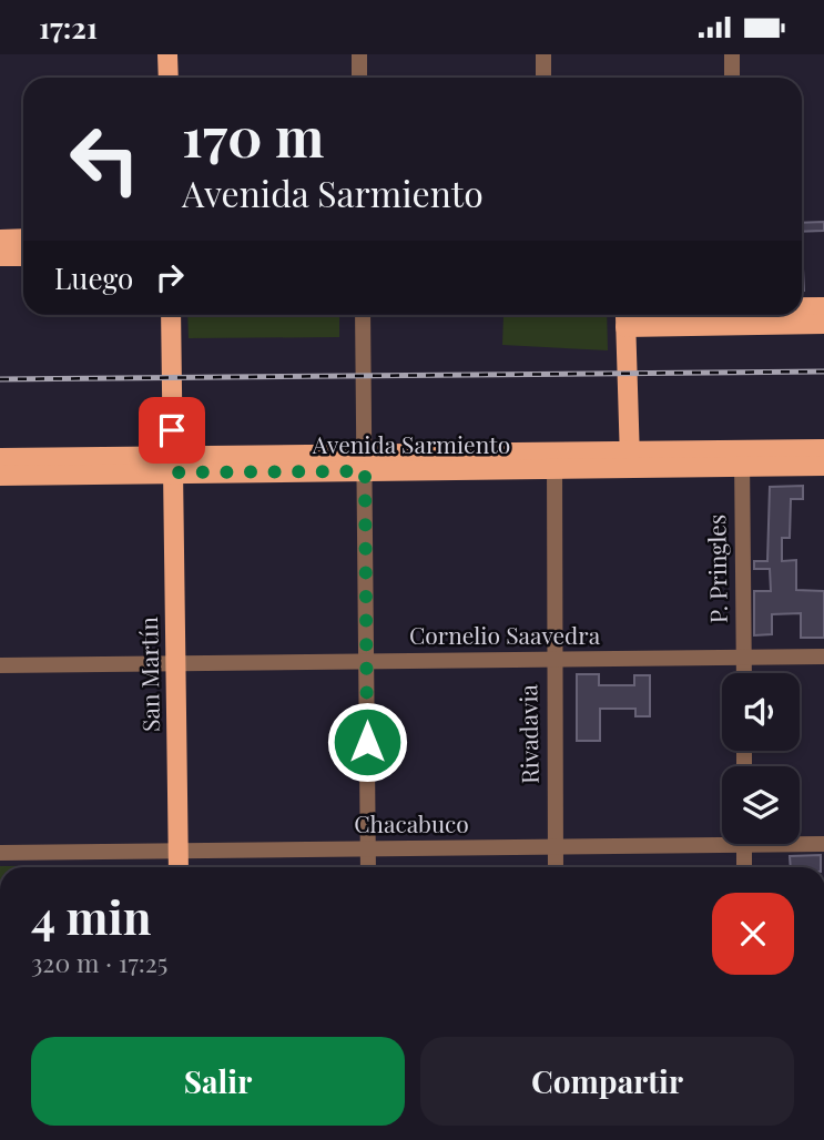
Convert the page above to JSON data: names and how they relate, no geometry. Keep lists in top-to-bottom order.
{
  "streets": {
    "main road": ["Avenida Sarmiento", "San Martín"],
    "street": [
      "P. Pringles",
      "Cornelio Saavedra",
      "Rivadavia",
      "Chacabuco"
    ]
  },
  "crossings": [
    ["Avenida Sarmiento", "P. Pringles"],
    ["Avenida Sarmiento", "San Martín"],
    ["Avenida Sarmiento", "Rivadavia"],
    ["P. Pringles", "Cornelio Saavedra"],
    ["Cornelio Saavedra", "San Martín"],
    ["Cornelio Saavedra", "Rivadavia"],
    ["San Martín", "Chacabuco"],
    ["Rivadavia", "Chacabuco"]
  ],
  "page": {
    "status": "17:21",
    "turn": ["170 m", "Avenida Sarmiento"],
    "then": "Luego",
    "heading": ["4 min", "320 m · 17:25"],
    "buttons": ["Salir", "Compartir"]
  }
}
